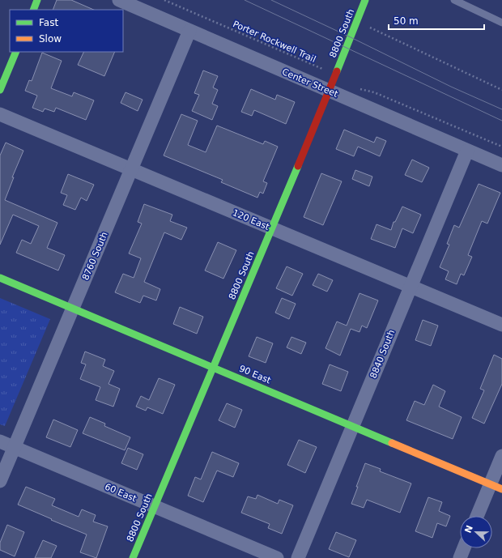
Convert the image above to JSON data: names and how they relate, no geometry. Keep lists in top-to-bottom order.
{
  "streets": {
    "street": [
      "8800 South",
      "Center Street",
      "120 East",
      "8760 South",
      "8840 South",
      "90 East",
      "60 East"
    ],
    "path": ["Porter Rockwell Trail"]
  },
  "crossings": [
    ["8800 South", "Porter Rockwell Trail"],
    ["8800 South", "Center Street"],
    ["8800 South", "120 East"],
    ["8800 South", "90 East"],
    ["8800 South", "60 East"],
    ["Center Street", "8760 South"],
    ["Center Street", "8840 South"],
    ["120 East", "8760 South"],
    ["120 East", "8840 South"],
    ["8760 South", "90 East"],
    ["8760 South", "60 East"],
    ["8840 South", "90 East"]
  ],
  "legend": ["Fast", "Slow"],
  "scale_bar": "50 m",
  "north": "left"
}
